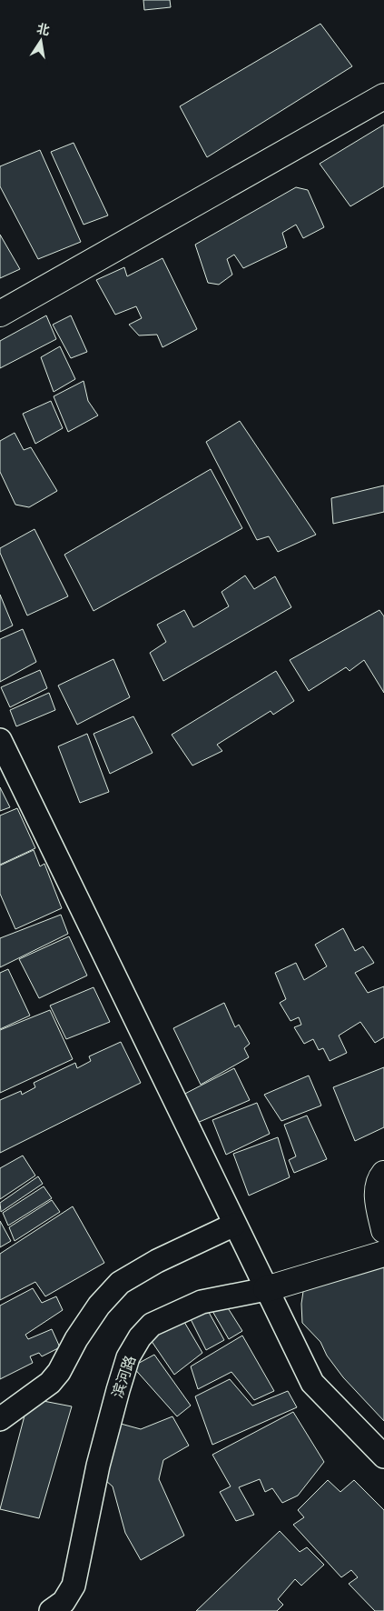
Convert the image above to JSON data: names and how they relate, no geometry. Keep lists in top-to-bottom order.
{
  "streets": {
    "main road": ["滨河路"]
  },
  "north": "top"
}
